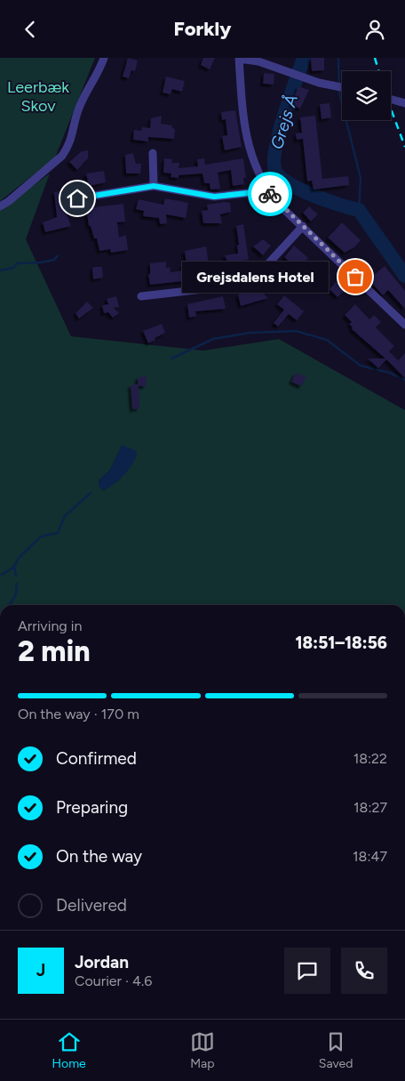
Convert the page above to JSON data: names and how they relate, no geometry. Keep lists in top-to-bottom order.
{
  "water": ["Grejs Å"],
  "parks": ["Leerbæk Skov"],
  "places": ["Grejsdalens Hotel"],
  "page": {
    "header": "Forkly",
    "bubble": "Grejsdalens Hotel",
    "heading": ["2 min", "Arriving in", "18:51–18:56"],
    "panel": ["Jordan", "Courier · 4.6"],
    "bar": "On the way · 170 m",
    "list": [
      ["Confirmed", "18:22"],
      ["Preparing", "18:27"],
      ["On the way", "18:47"],
      "Delivered"
    ],
    "round": "J",
    "tabs": ["Home", "Map", "Saved"]
  }
}
